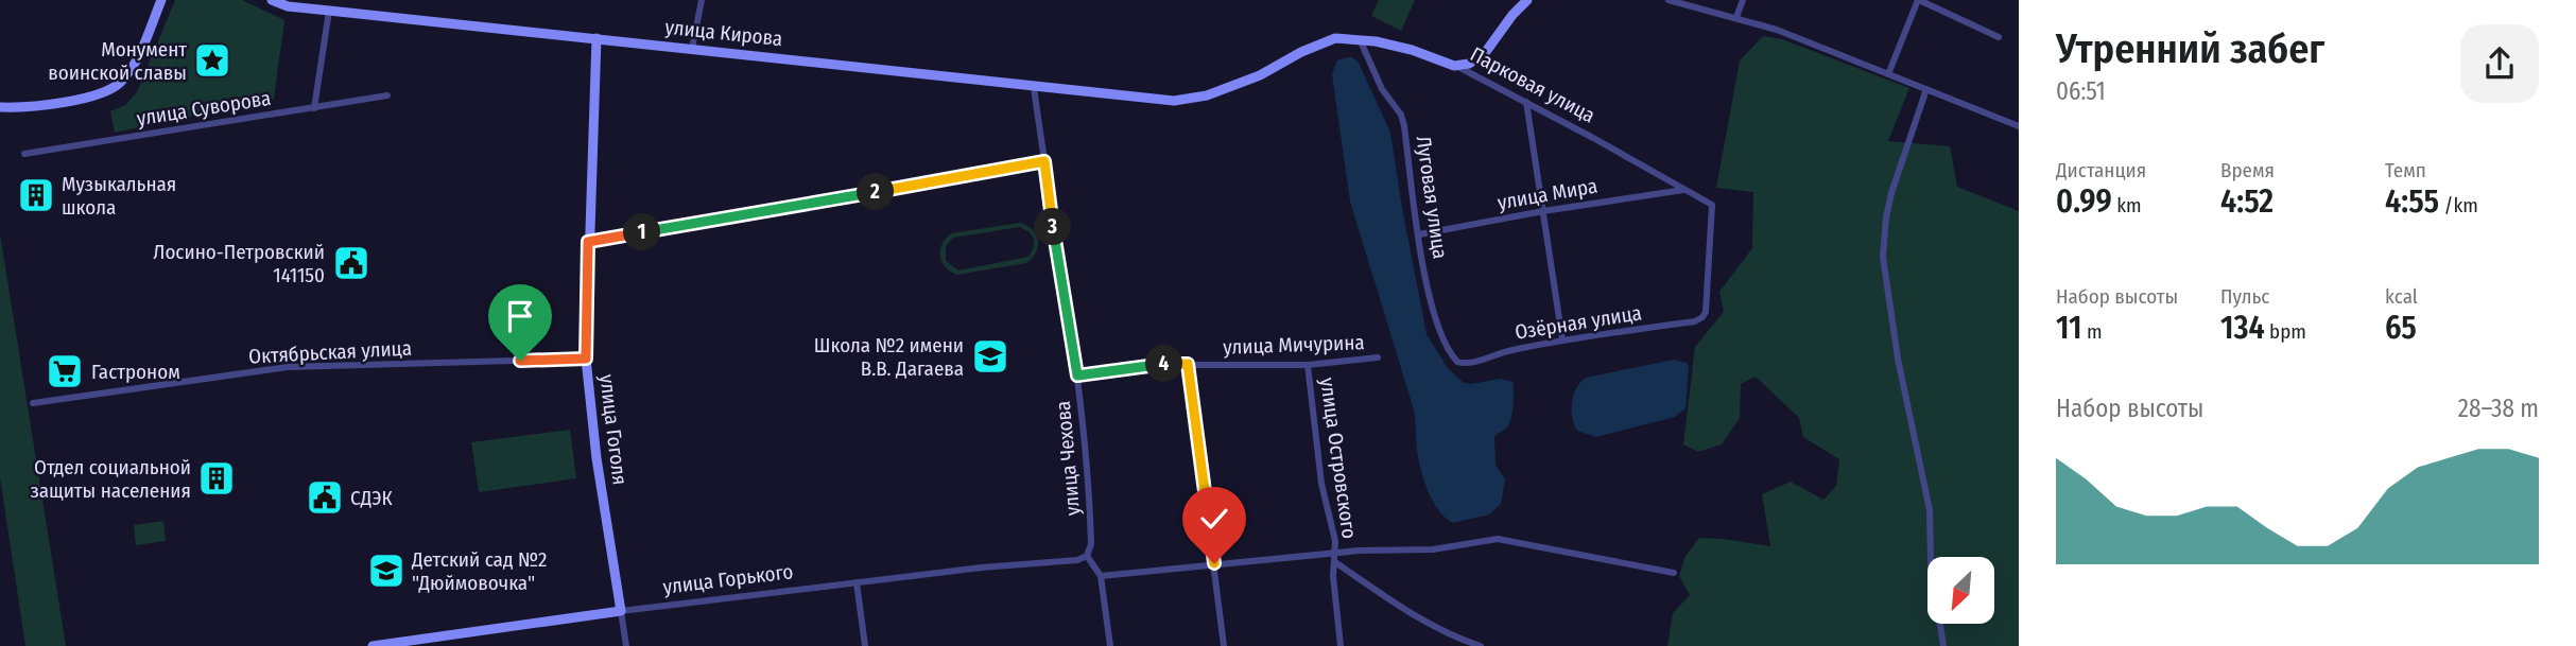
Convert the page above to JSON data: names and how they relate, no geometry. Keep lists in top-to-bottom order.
{
  "streets": {
    "street": [
      "улица Кирова",
      "Парковая улица",
      "улица Суворова",
      "улица Мира",
      "Луговая улица",
      "Озёрная улица",
      "улица Мичурина",
      "Октябрьская улица",
      "улица Гоголя",
      "улица Чехова",
      "улица Островского",
      "улица Горького"
    ]
  },
  "crossings": [
    ["улица Кирова", "Парковая улица"],
    ["улица Кирова", "улица Гоголя"],
    ["улица Кирова", "улица Чехова"],
    ["Парковая улица", "улица Мира"],
    ["Парковая улица", "Луговая улица"],
    ["Парковая улица", "Озёрная улица"],
    ["улица Мира", "Луговая улица"],
    ["Луговая улица", "Озёрная улица"],
    ["улица Мичурина", "улица Чехова"],
    ["улица Мичурина", "улица Островского"],
    ["Октябрьская улица", "улица Гоголя"],
    ["улица Гоголя", "улица Горького"],
    ["улица Чехова", "улица Горького"]
  ],
  "places": {
    "place": ["Монумент воинской славы"],
    "building": ["Музыкальная школа", "Отдел социальной защиты населения"],
    "public building": ["Лосино-Петровский 141150", "СДЭК"],
    "school or university": ["Школа №2 имени В.В. Дагаева", "Детский сад №2 \"Дюймовочка\""],
    "supermarket": ["Гастроном"]
  },
  "north": "bottom left",
  "page": {
    "heading": ["Утренний забег", "06:51"],
    "stats": [
      ["Дистанция", "0.99 km"],
      ["Время", "4:52"],
      ["Темп", "4:55 /km"],
      ["Набор высоты", "11 m"],
      ["Пульс", "134 bpm"],
      ["kcal", "65"]
    ],
    "pins": [
      "2",
      "3",
      "1",
      "4"
    ],
    "chart": ["Набор высоты", "28–38 m"]
  }
}
